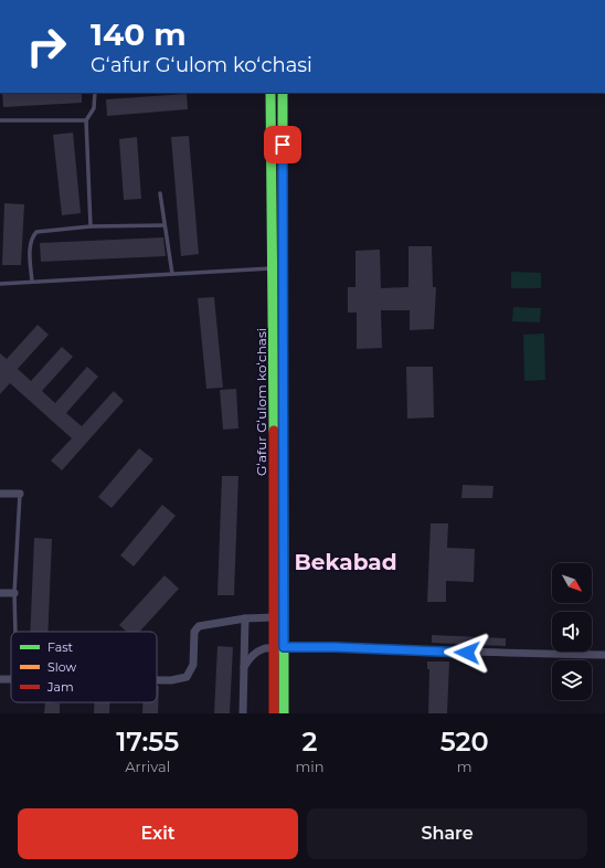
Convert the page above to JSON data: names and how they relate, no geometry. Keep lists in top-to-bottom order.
{
  "streets": {
    "main road": ["Gʻafur Gʻulom koʻchasi"]
  },
  "districts": ["Bekabad"],
  "legend": ["Fast", "Slow", "Jam"],
  "north": "bottom right",
  "page": {
    "turn": ["140 m", "Gʻafur Gʻulom koʻchasi"],
    "eta": [
      "17:55",
      "Arrival",
      "2",
      "min",
      "520",
      "m"
    ],
    "buttons": ["Exit", "Share"]
  }
}
